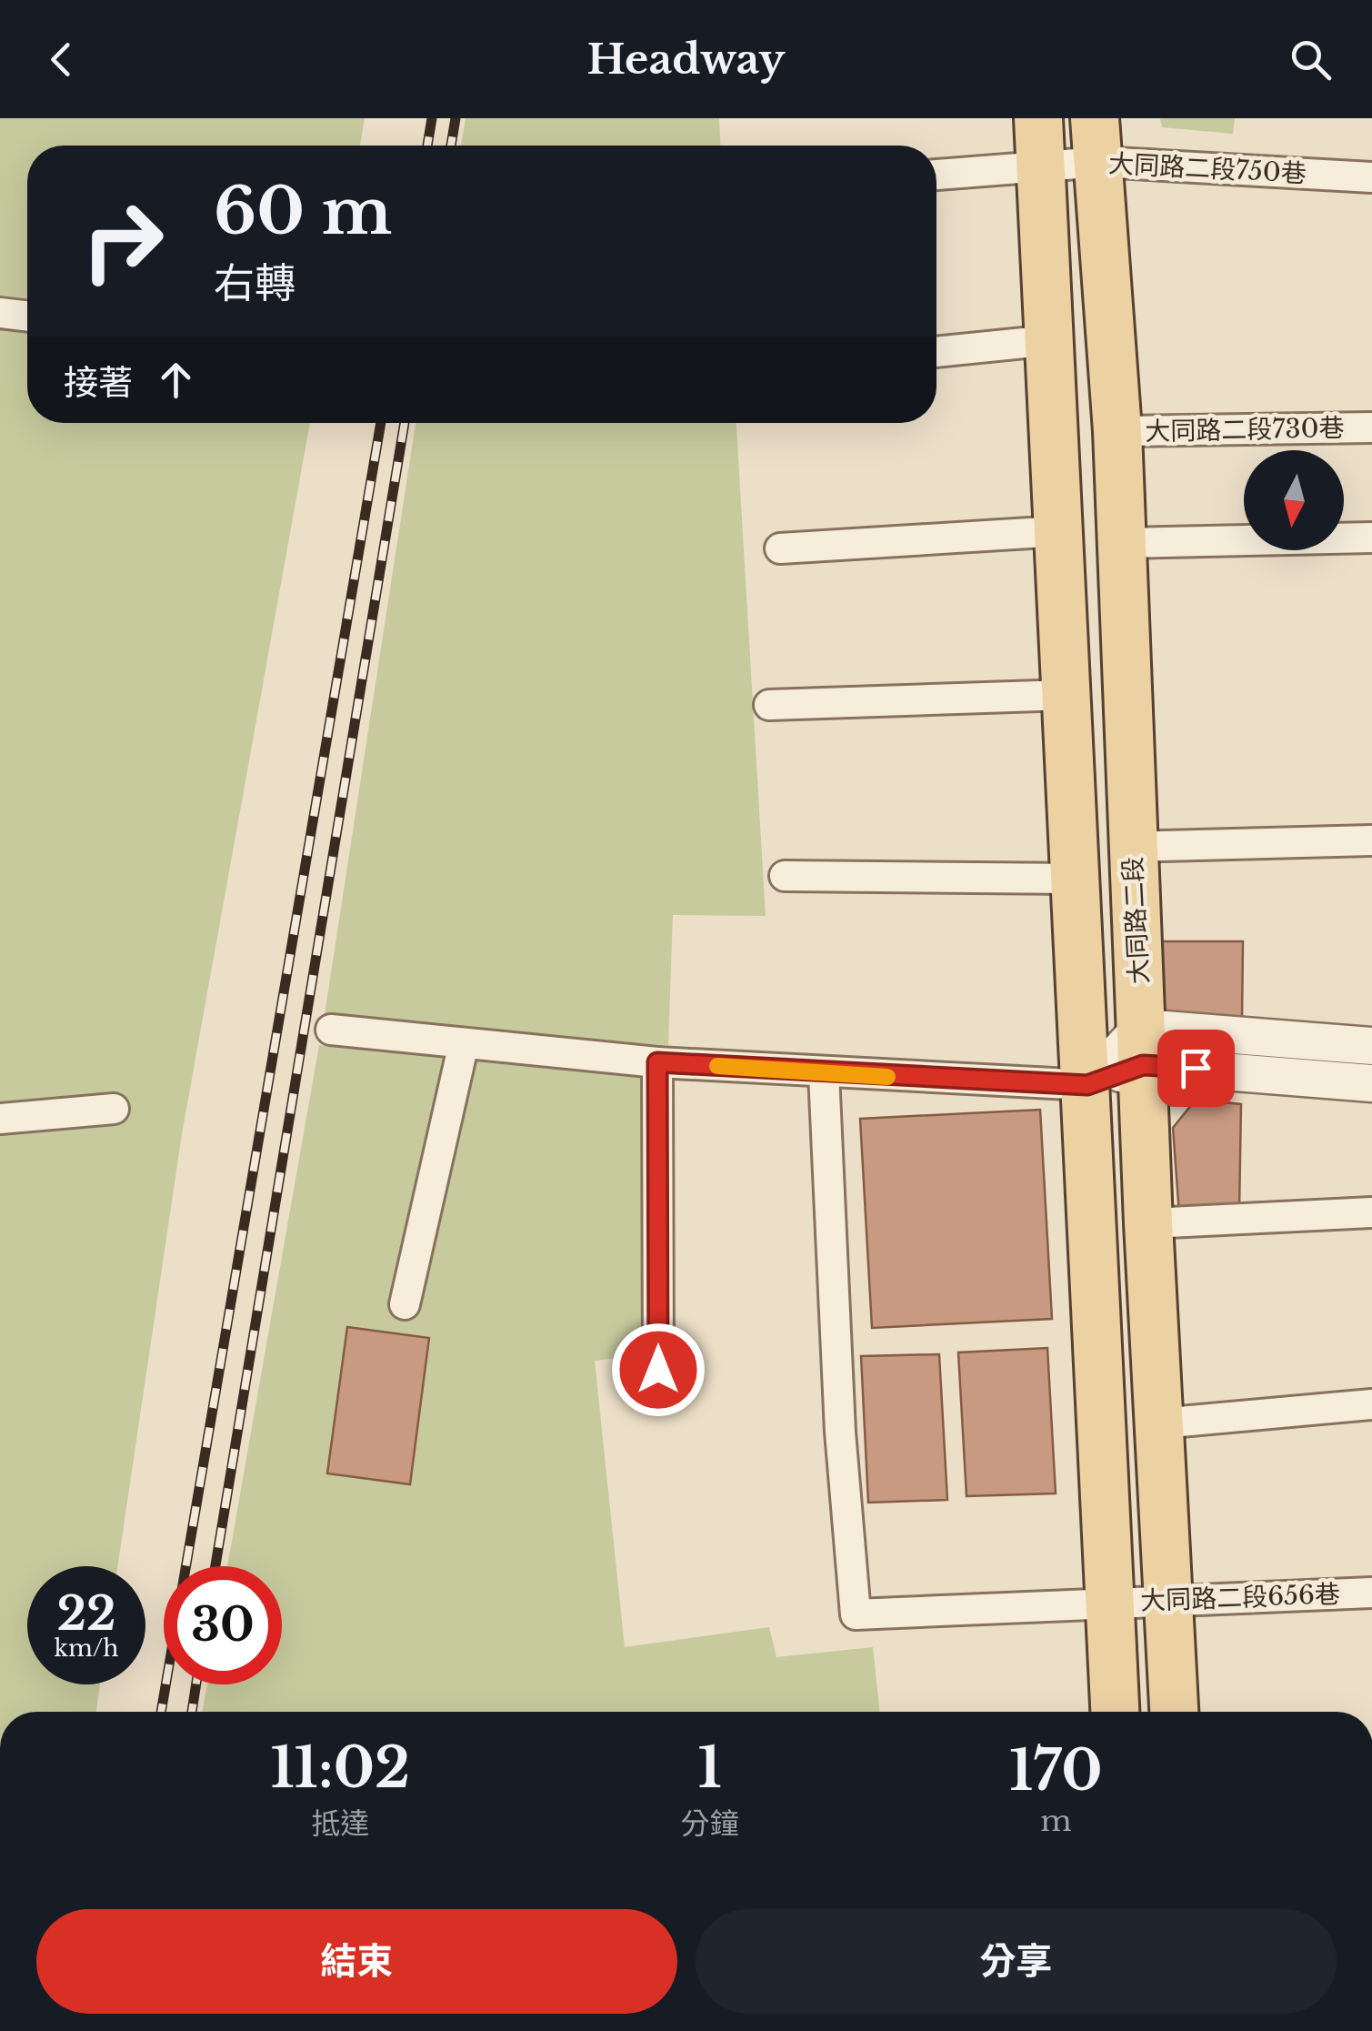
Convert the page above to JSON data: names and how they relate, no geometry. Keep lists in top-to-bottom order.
{
  "streets": {
    "main road": ["大同路二段"],
    "street": ["大同路二段750巷", "大同路二段730巷", "大同路二段656巷"]
  },
  "crossings": [
    ["大同路二段750巷", "大同路二段"],
    ["大同路二段730巷", "大同路二段"],
    ["大同路二段", "大同路二段656巷"]
  ],
  "north": "bottom",
  "page": {
    "header": "Headway",
    "turn": ["60 m", "右轉"],
    "then": "接著",
    "speed": "22 km/h",
    "limit": "30",
    "eta": [
      "11:02",
      "抵達",
      "1",
      "分鐘",
      "170",
      "m"
    ],
    "buttons": ["結束", "分享"]
  }
}
